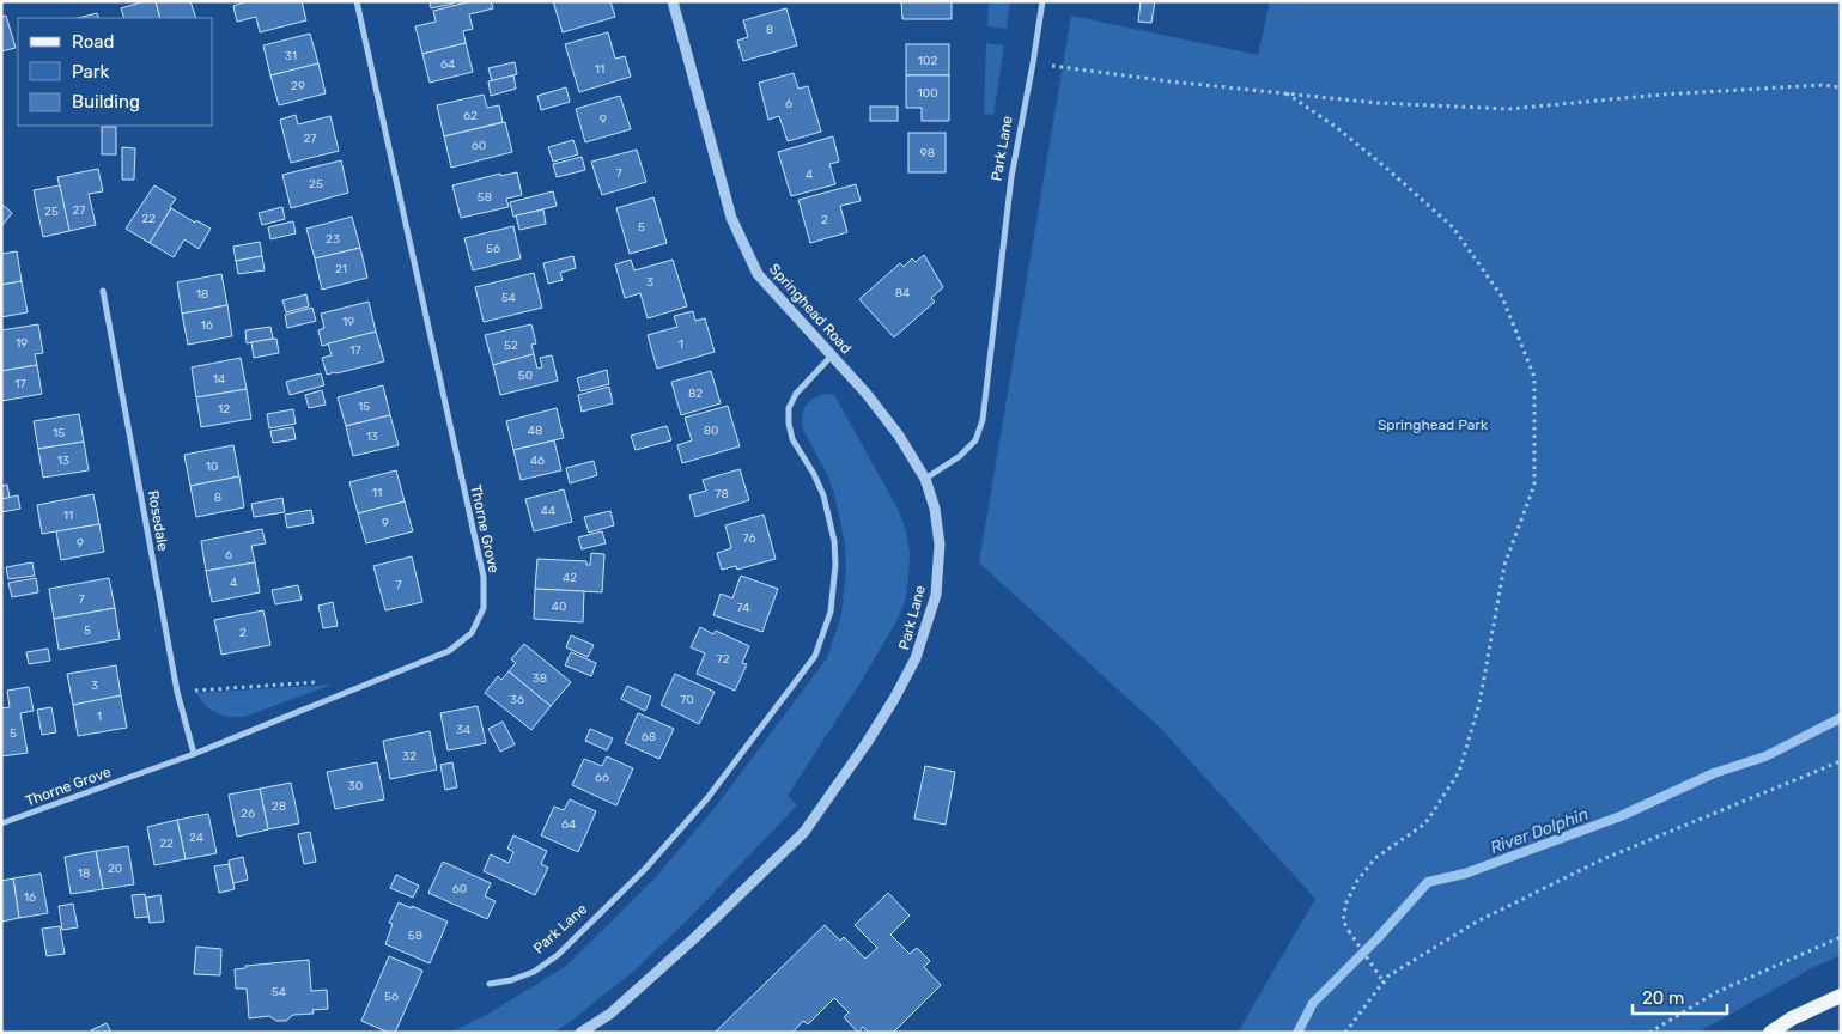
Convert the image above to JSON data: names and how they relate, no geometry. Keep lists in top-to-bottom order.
{
  "streets": {
    "street": [
      "Park Lane",
      "Springhead Road",
      "Rosedale",
      "Thorne Grove"
    ]
  },
  "crossings": [
    ["Park Lane", "Springhead Road"],
    ["Rosedale", "Thorne Grove"]
  ],
  "water": ["River Dolphin"],
  "parks": ["Springhead Park"],
  "house_numbers": [
    "8",
    "31",
    "102",
    "64",
    "11",
    "29",
    "100",
    "6",
    "62",
    "9",
    "27",
    "60",
    "98",
    "7",
    "4",
    "25",
    "58",
    "27",
    "25",
    "22",
    "2",
    "5",
    "23",
    "56",
    "21",
    "3",
    "84",
    "18",
    "54",
    "19",
    "16",
    "19",
    "1",
    "52",
    "17",
    "50",
    "14",
    "17",
    "82",
    "15",
    "12",
    "48",
    "80",
    "15",
    "13",
    "13",
    "46",
    "10",
    "11",
    "78",
    "8",
    "44",
    "11",
    "9",
    "76",
    "9",
    "6",
    "42",
    "4",
    "7",
    "7",
    "40",
    "74",
    "5",
    "2",
    "72",
    "38",
    "3",
    "36",
    "70",
    "1",
    "34",
    "5",
    "68",
    "32",
    "66",
    "30",
    "28",
    "26",
    "64",
    "24",
    "22",
    "20",
    "18",
    "60",
    "16",
    "58",
    "54",
    "56"
  ],
  "legend": ["Road", "Park", "Building"],
  "scale_bar": "20 m"
}
